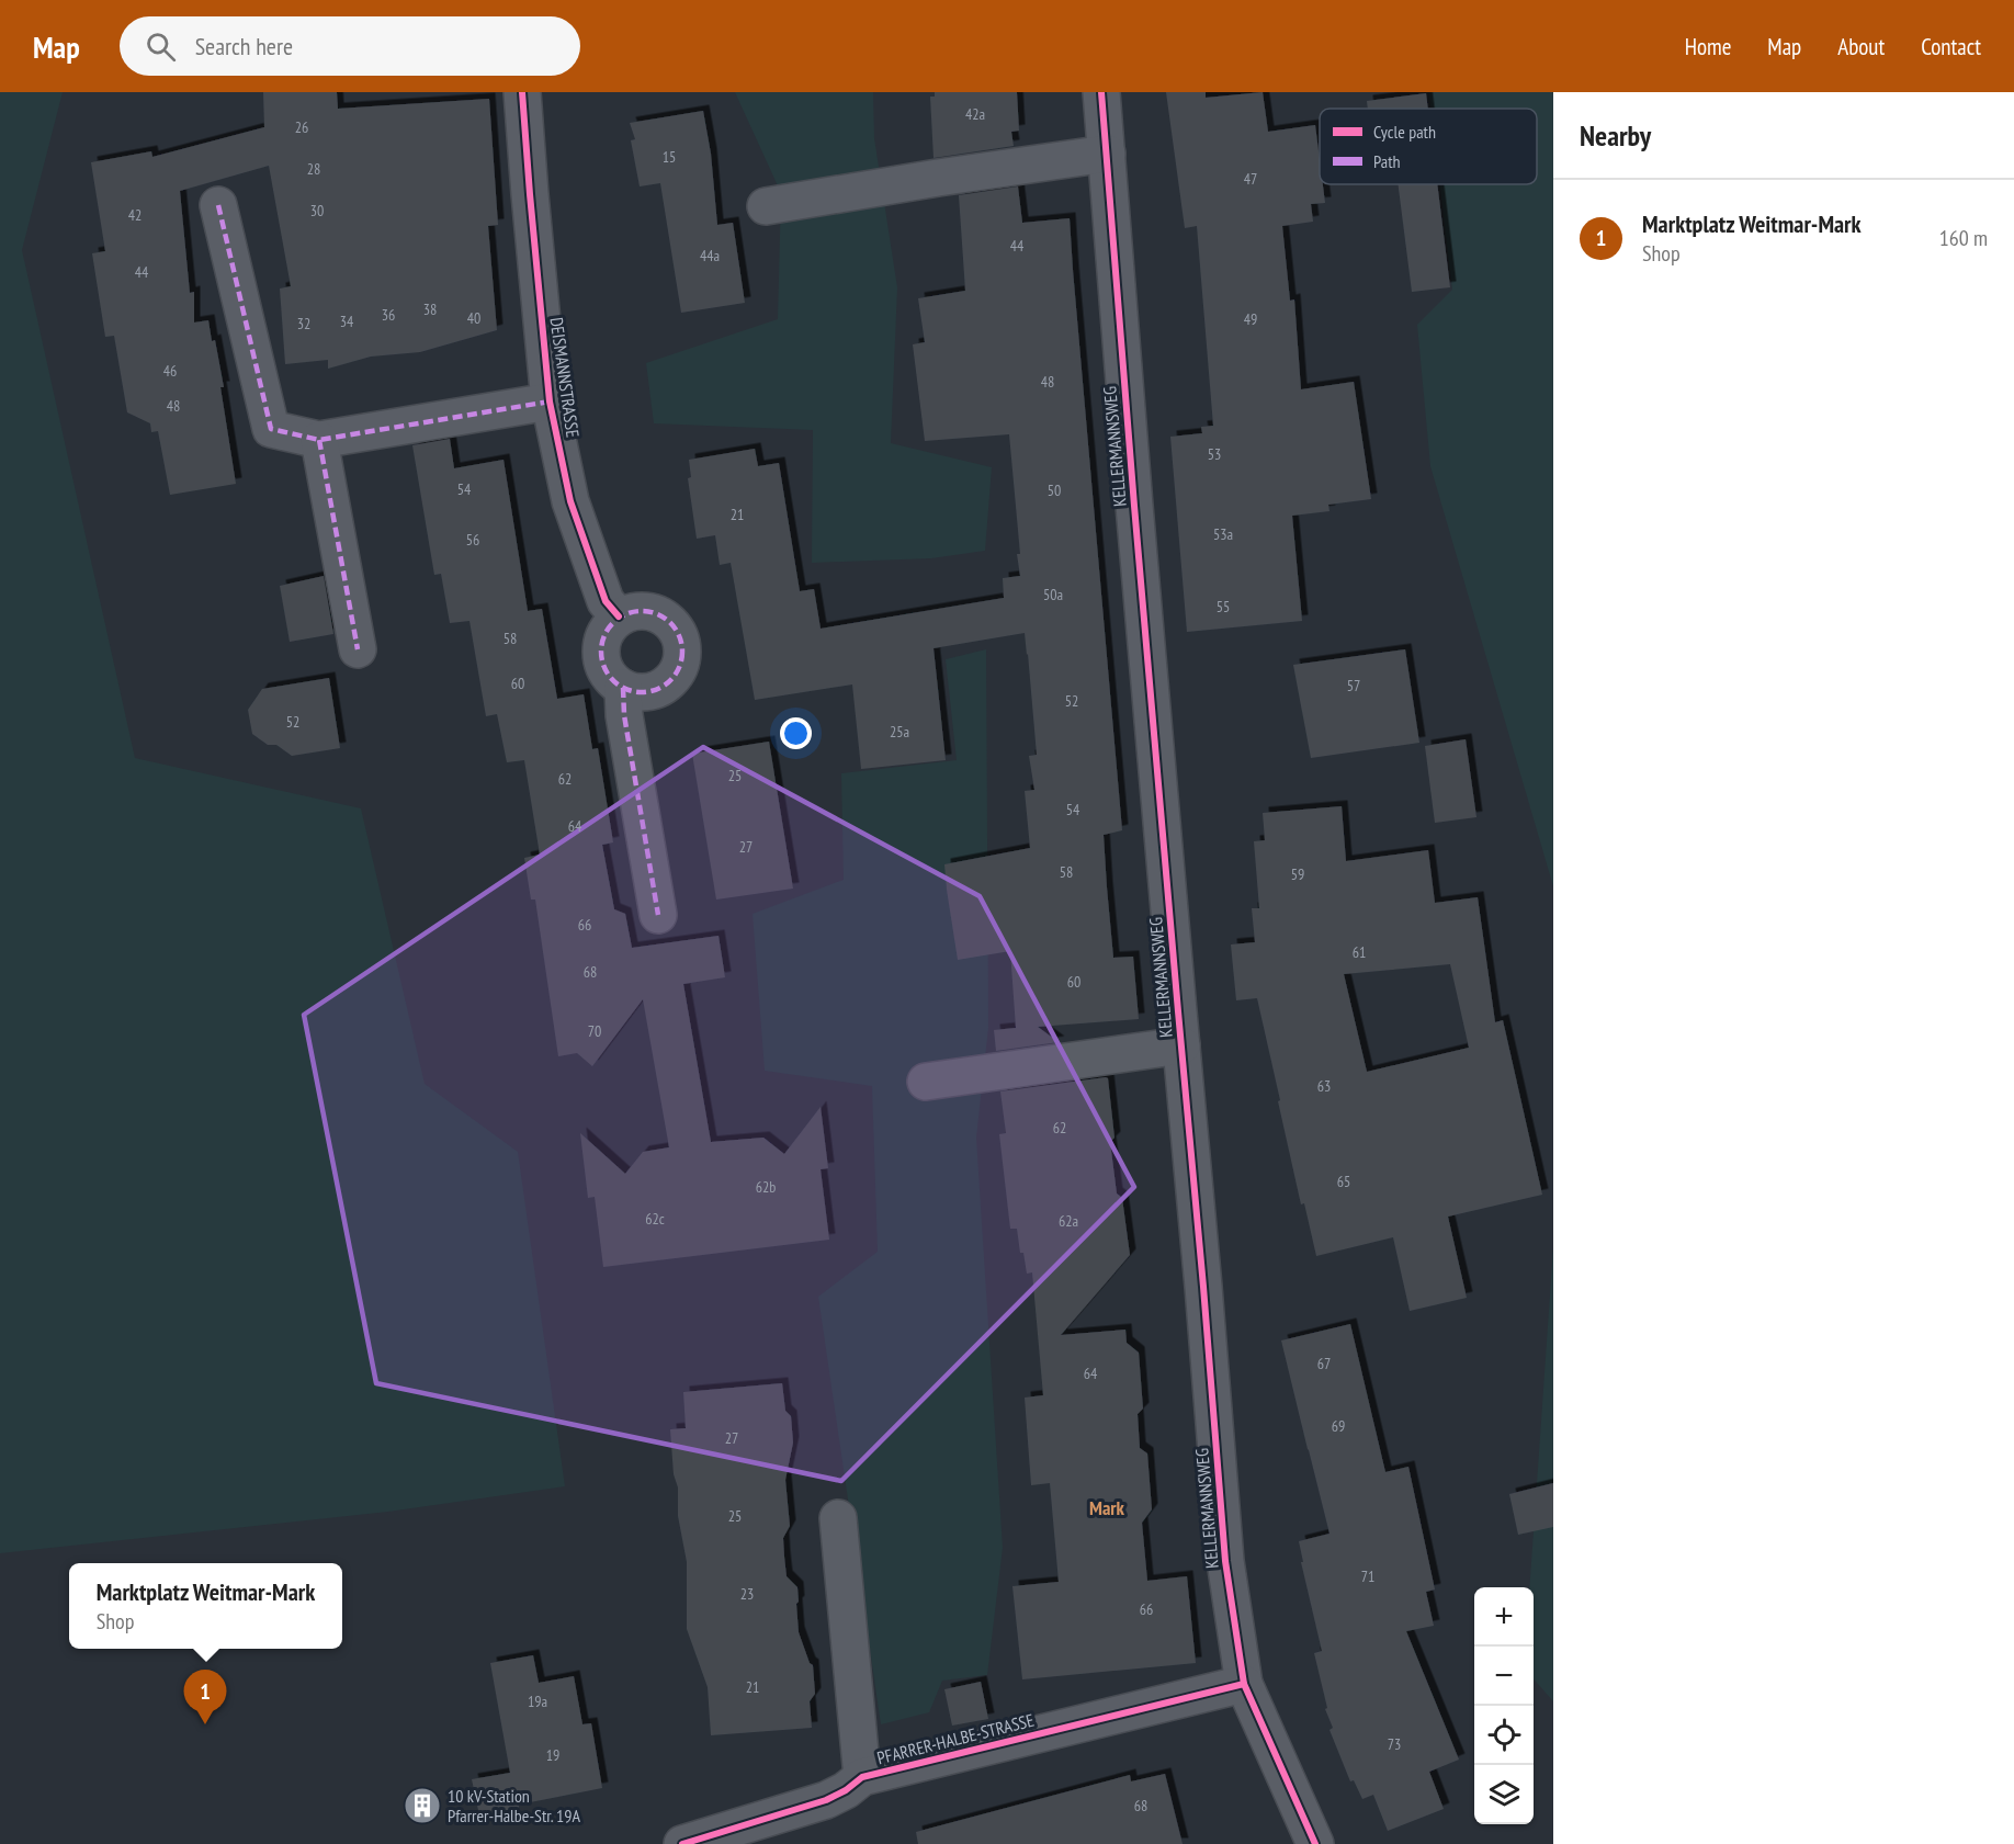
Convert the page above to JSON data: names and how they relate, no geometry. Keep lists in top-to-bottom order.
{
  "streets": {
    "street": ["DEISMANNSTRASSE", "KELLERMANNSWEG", "PFARRER-HALBE-STRASSE"]
  },
  "crossings": [
    ["KELLERMANNSWEG", "PFARRER-HALBE-STRASSE"]
  ],
  "districts": ["Mark"],
  "places": {
    "building": ["10 kV-Station Pfarrer-Halbe-Str. 19A"]
  },
  "house_numbers": [
    "42a",
    "26",
    "15",
    "28",
    "47",
    "30",
    "42",
    "44",
    "44a",
    "44",
    "38",
    "36",
    "40",
    "49",
    "34",
    "32",
    "46",
    "48",
    "48",
    "53",
    "54",
    "50",
    "21",
    "53a",
    "56",
    "50a",
    "55",
    "58",
    "60",
    "57",
    "52",
    "52",
    "25a",
    "25",
    "62",
    "54",
    "64",
    "27",
    "58",
    "59",
    "66",
    "61",
    "68",
    "60",
    "70",
    "63",
    "62",
    "65",
    "62b",
    "62c",
    "62a",
    "67",
    "64",
    "69",
    "27",
    "25",
    "71",
    "23",
    "66",
    "21",
    "19a",
    "73",
    "19",
    "68"
  ],
  "legend": ["Cycle path", "Path"],
  "page": {
    "header": "Map",
    "search": "Search here",
    "nav": [
      "Home",
      "Map",
      "About",
      "Contact"
    ],
    "heading": "Nearby",
    "list": [
      {
        "mark": "1",
        "name": "Marktplatz Weitmar-Mark",
        "note": "Shop",
        "value": "160 m"
      }
    ],
    "popup": ["Marktplatz Weitmar-Mark", "Shop"],
    "map_buttons": ["+", "−"],
    "pins": "1"
  }
}
